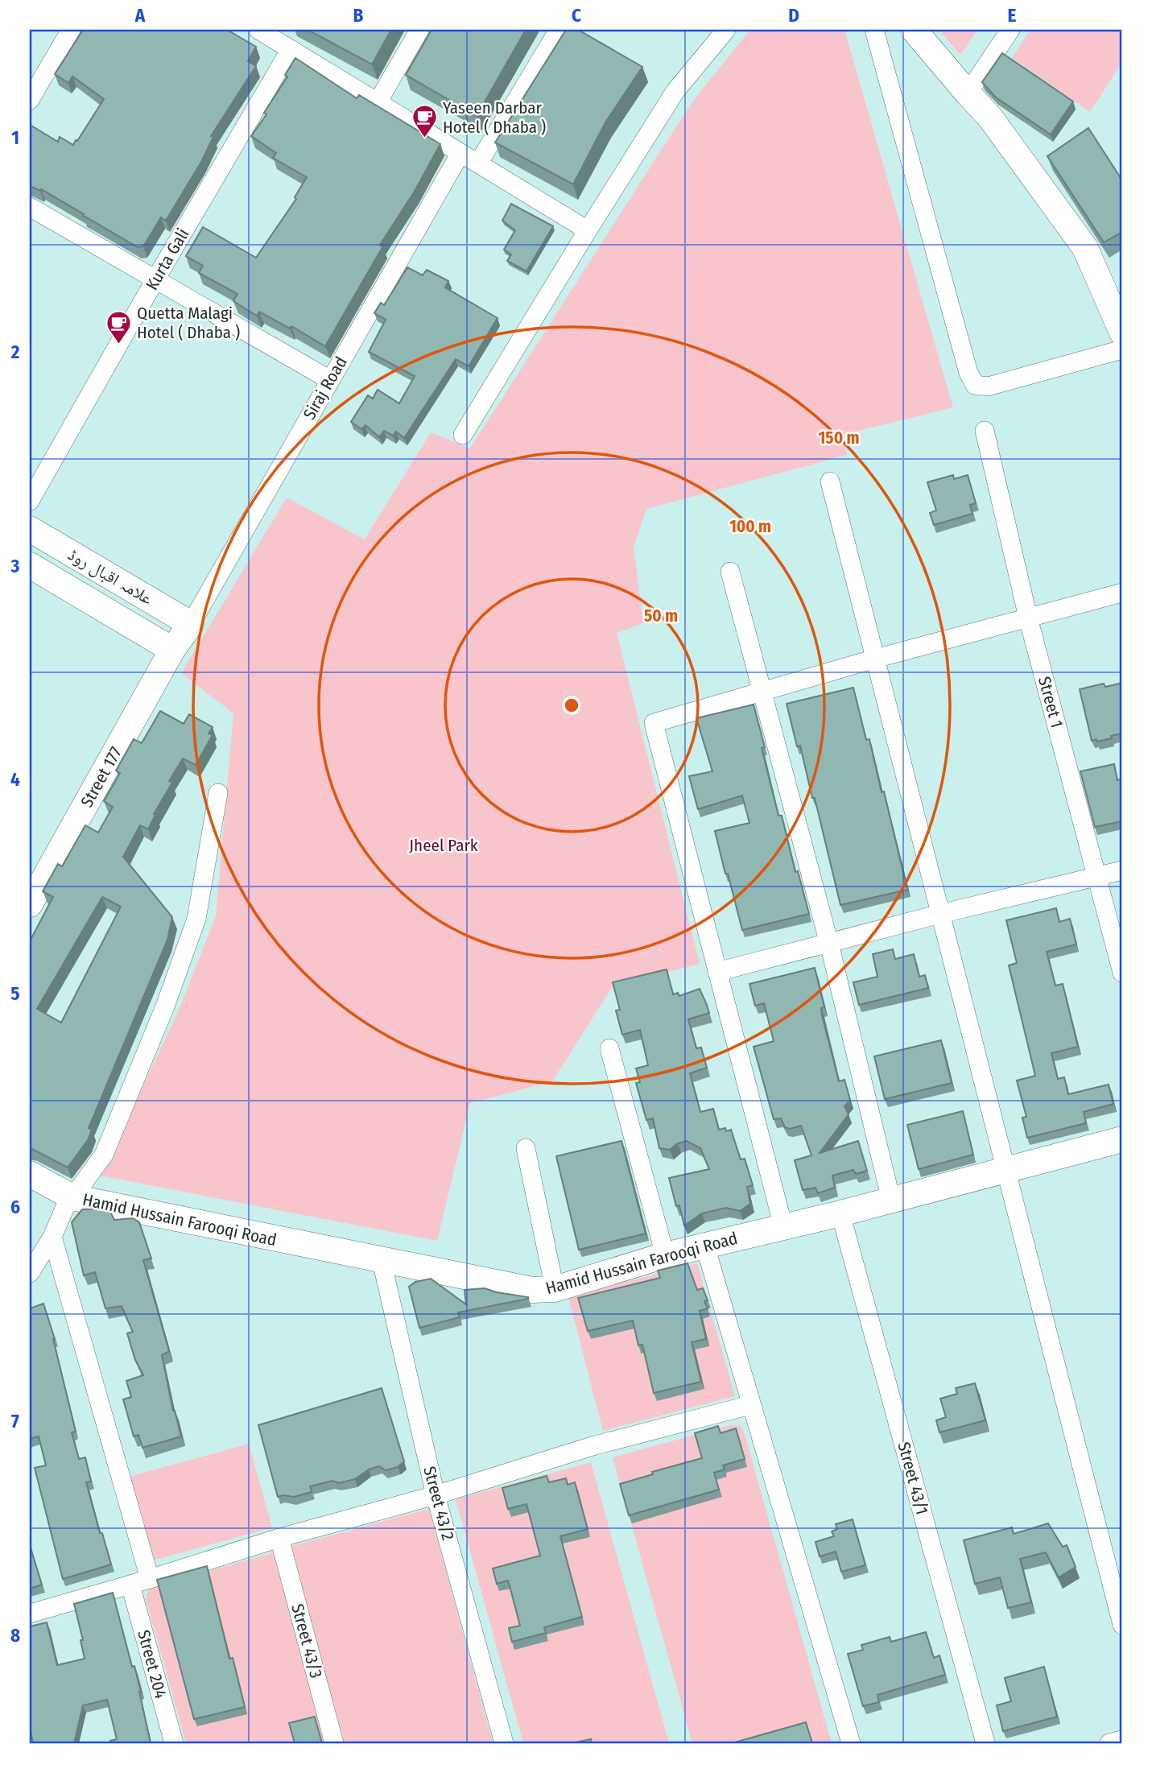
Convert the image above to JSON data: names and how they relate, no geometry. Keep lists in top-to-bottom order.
{
  "streets": {
    "street": [
      "Kurta Gali",
      "Siraj Road",
      "علامہ اقبال روڈ",
      "Street 1",
      "Street 177",
      "Hamid Hussain Farooqi Road",
      "Street 43/1",
      "Street 43/2",
      "Street 43/3",
      "Street 204"
    ]
  },
  "crossings": [
    ["Siraj Road", "علامہ اقبال روڈ"],
    ["Siraj Road", "Street 177"],
    ["علامہ اقبال روڈ", "Street 177"],
    ["Hamid Hussain Farooqi Road", "Street 43/1"],
    ["Hamid Hussain Farooqi Road", "Street 43/2"]
  ],
  "parks": ["Jheel Park"],
  "places": {
    "cafe": ["Yaseen Darbar Hotel ( Dhaba )", "Quetta Malagi Hotel ( Dhaba )"]
  },
  "grid": {
    "columns": [
      "A",
      "B",
      "C",
      "D",
      "E"
    ],
    "rows": [
      "1",
      "2",
      "3",
      "4",
      "5",
      "6",
      "7",
      "8"
    ]
  },
  "rings": ["150 m", "100 m", "50 m"]
}
